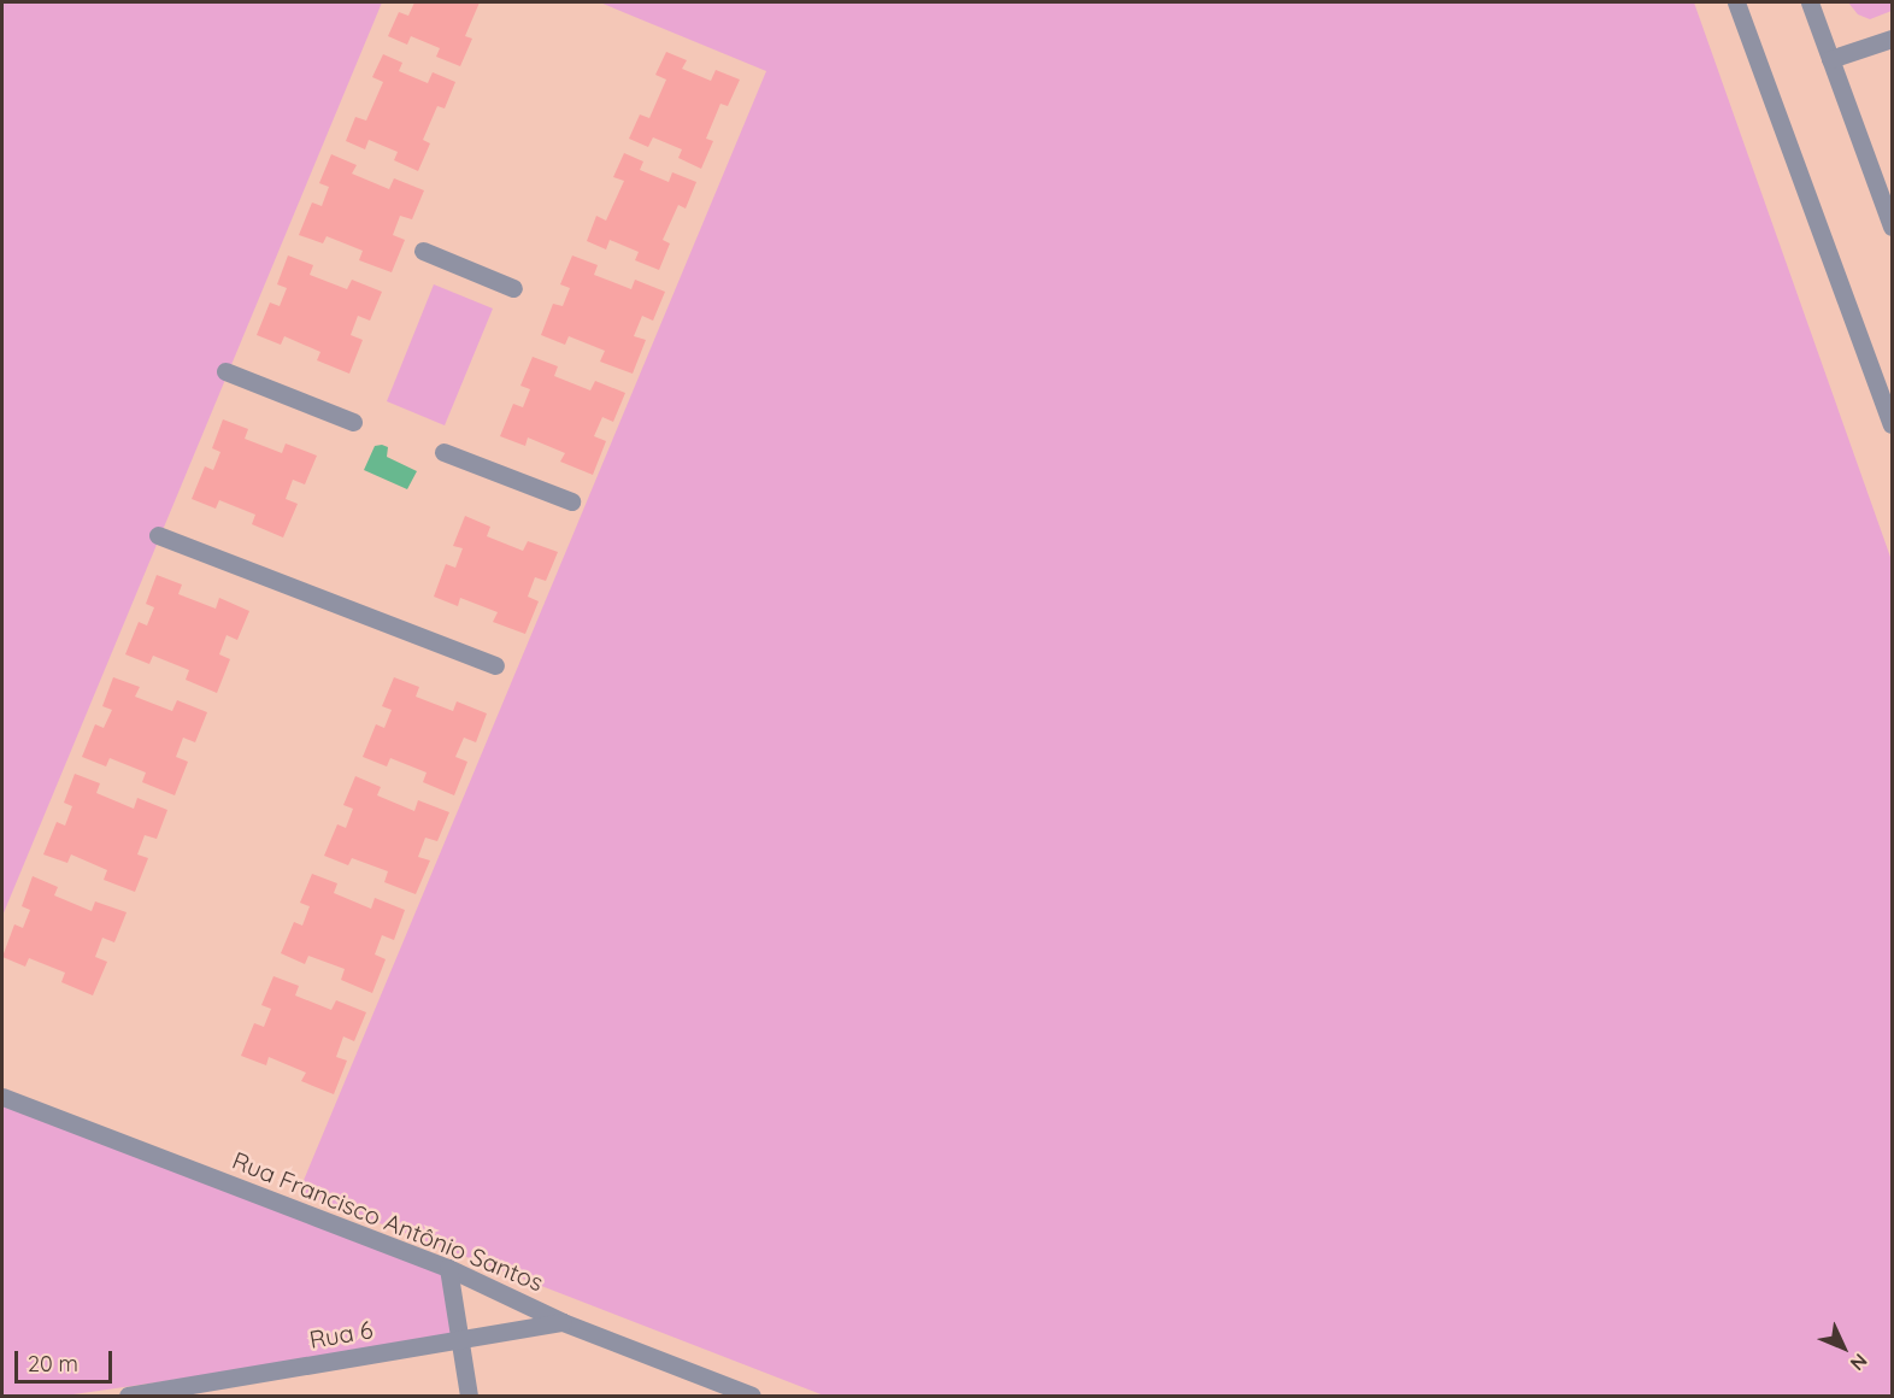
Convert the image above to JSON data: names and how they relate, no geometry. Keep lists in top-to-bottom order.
{
  "streets": {
    "street": ["Rua Francisco Antônio Santos", "Rua 6"]
  },
  "crossings": [
    ["Rua Francisco Antônio Santos", "Rua 6"]
  ],
  "scale_bar": "20 m",
  "north": "bottom right"
}
